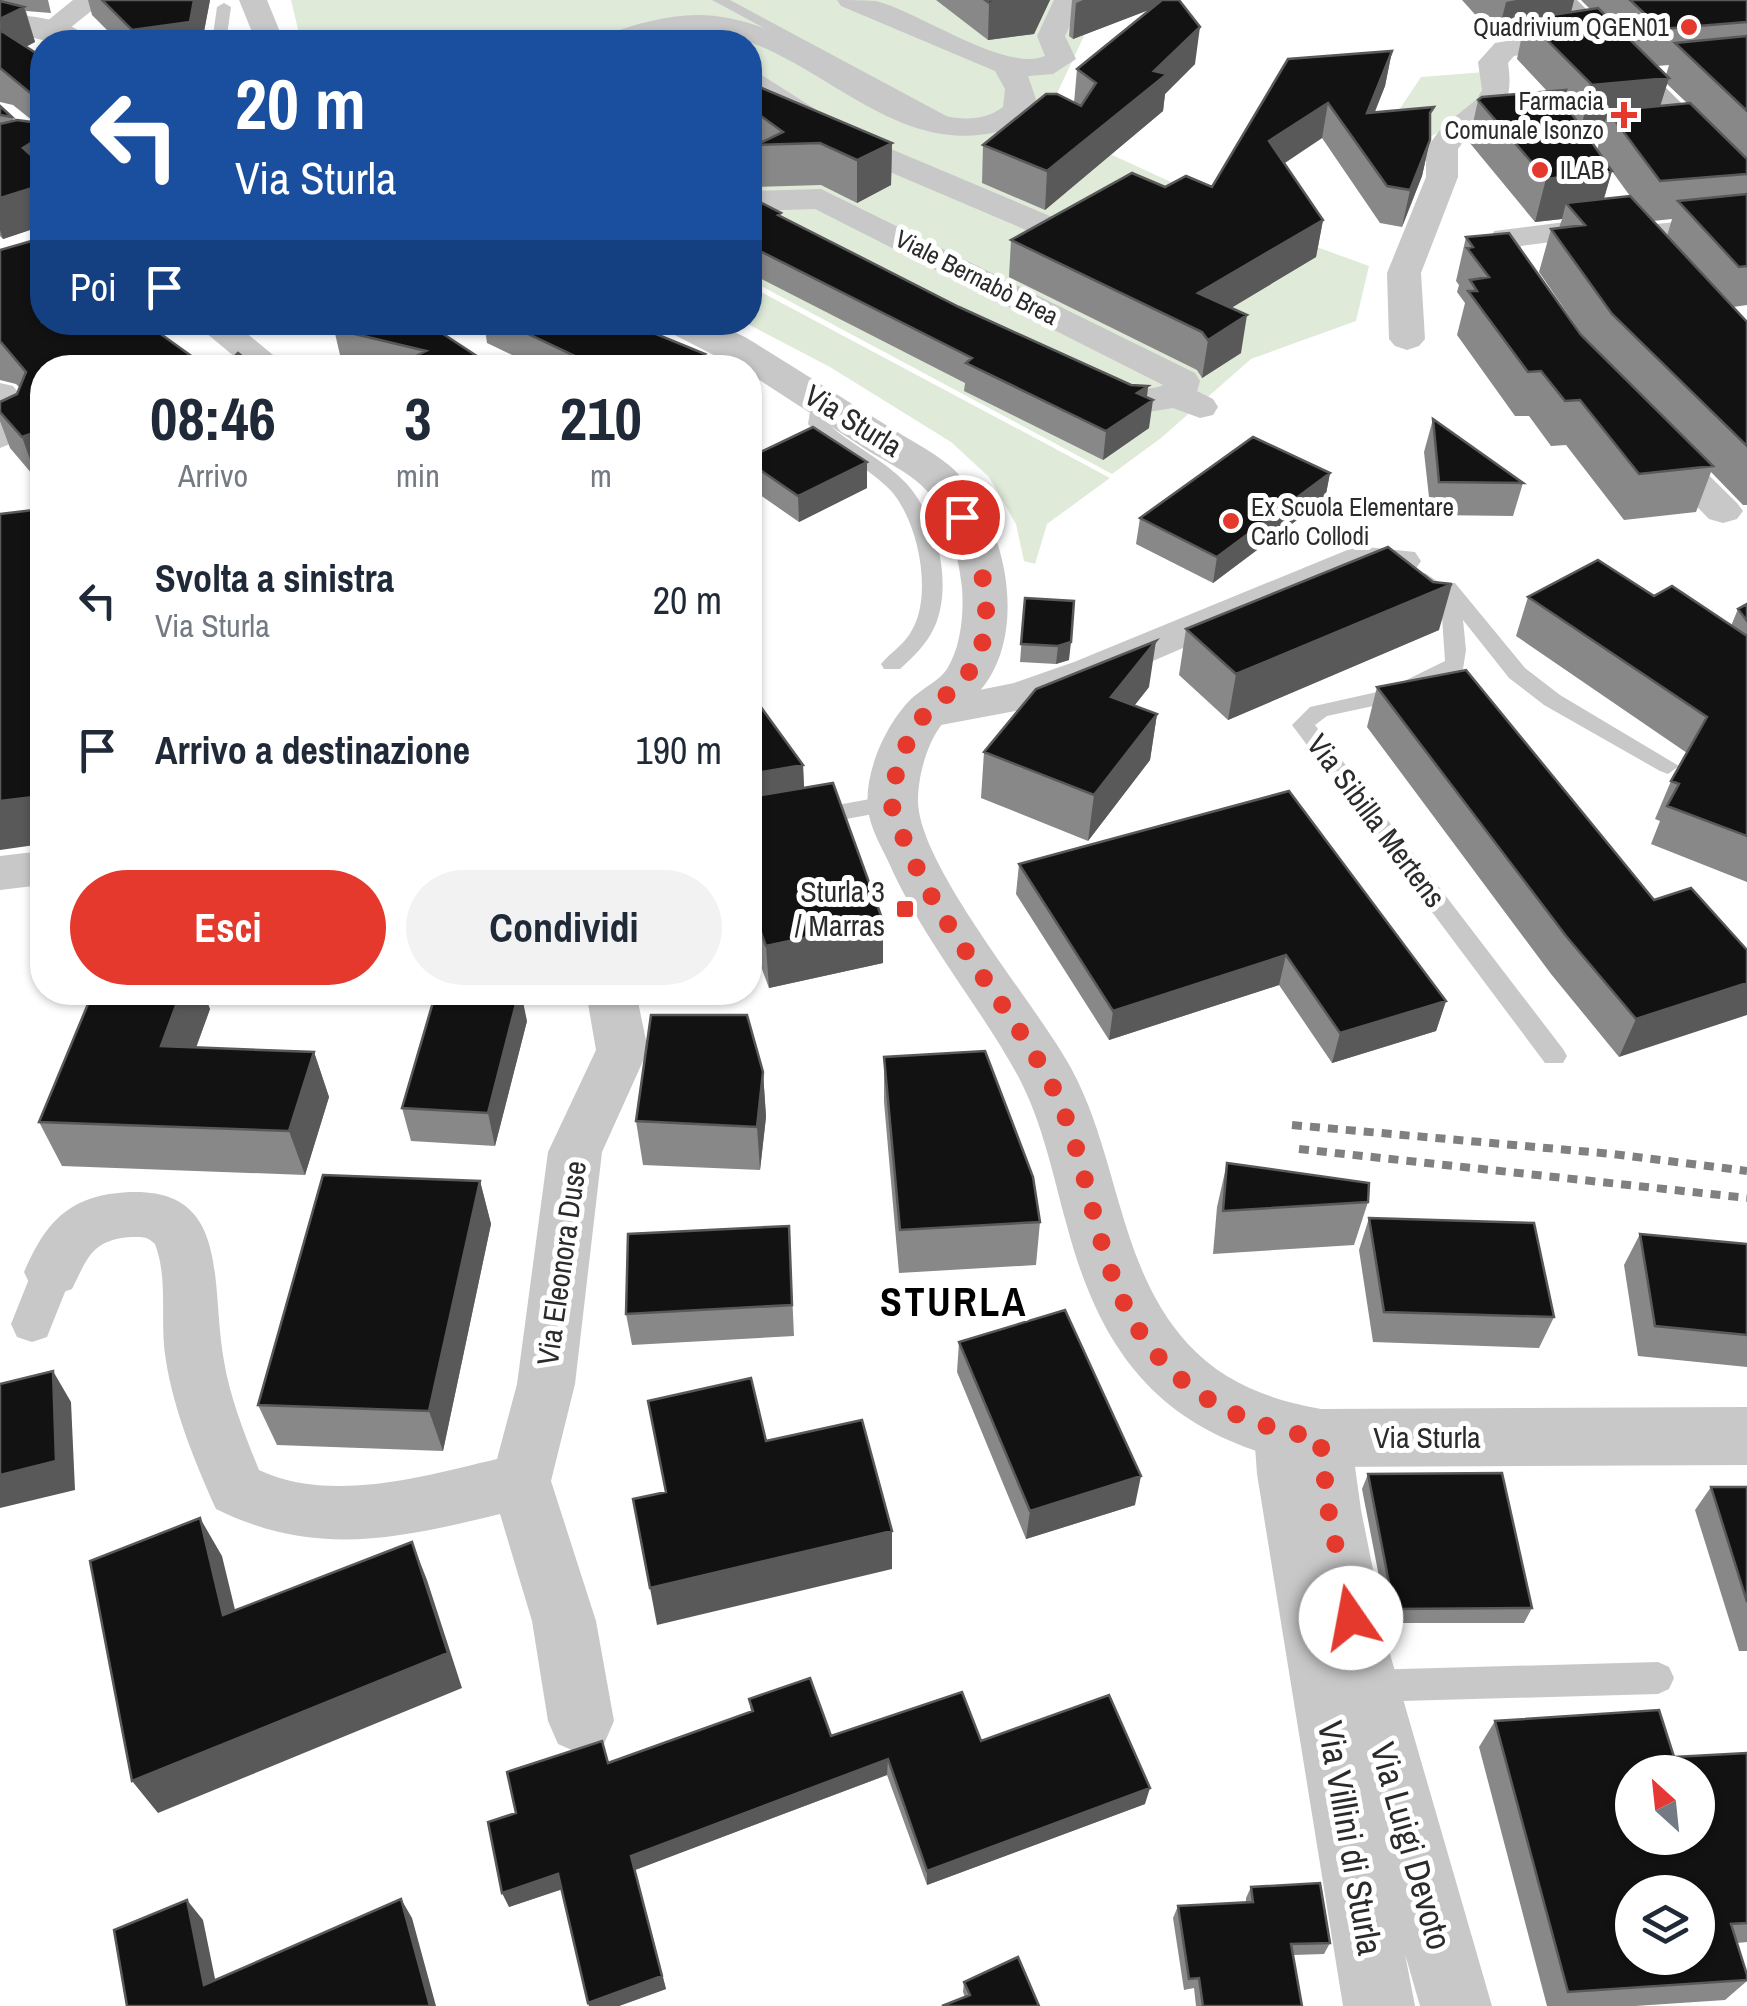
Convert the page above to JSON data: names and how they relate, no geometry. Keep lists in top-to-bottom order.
{
  "streets": {
    "street": [
      "Viale Bernabò Brea",
      "Via Sturla",
      "Via Eleonora Duse",
      "Via Villini di Sturla",
      "Via Luigi Devoto"
    ],
    "lane": ["Via Sibilla Mertens"]
  },
  "crossings": [
    ["Via Sturla", "Via Villini di Sturla"],
    ["Via Sturla", "Via Luigi Devoto"],
    ["Via Villini di Sturla", "Via Luigi Devoto"]
  ],
  "districts": ["STURLA"],
  "places": {
    "other": ["Quadrivium QGEN01", "ILAB", "Ex Scuola Elementare Carlo Collodi"],
    "health": ["Farmacia Comunale Isonzo"],
    "transit": ["Sturla 3 / Marras"]
  },
  "north": "top left",
  "page": {
    "turn": ["20 m", "Via Sturla"],
    "then": "Poi",
    "eta": [
      "08:46",
      "Arrivo",
      "3",
      "min",
      "210",
      "m"
    ],
    "list": [
      {
        "name": "Svolta a sinistra",
        "note": "Via Sturla",
        "value": "20 m"
      },
      {
        "name": "Arrivo a destinazione",
        "value": "190 m"
      }
    ],
    "buttons": ["Esci", "Condividi"]
  }
}
